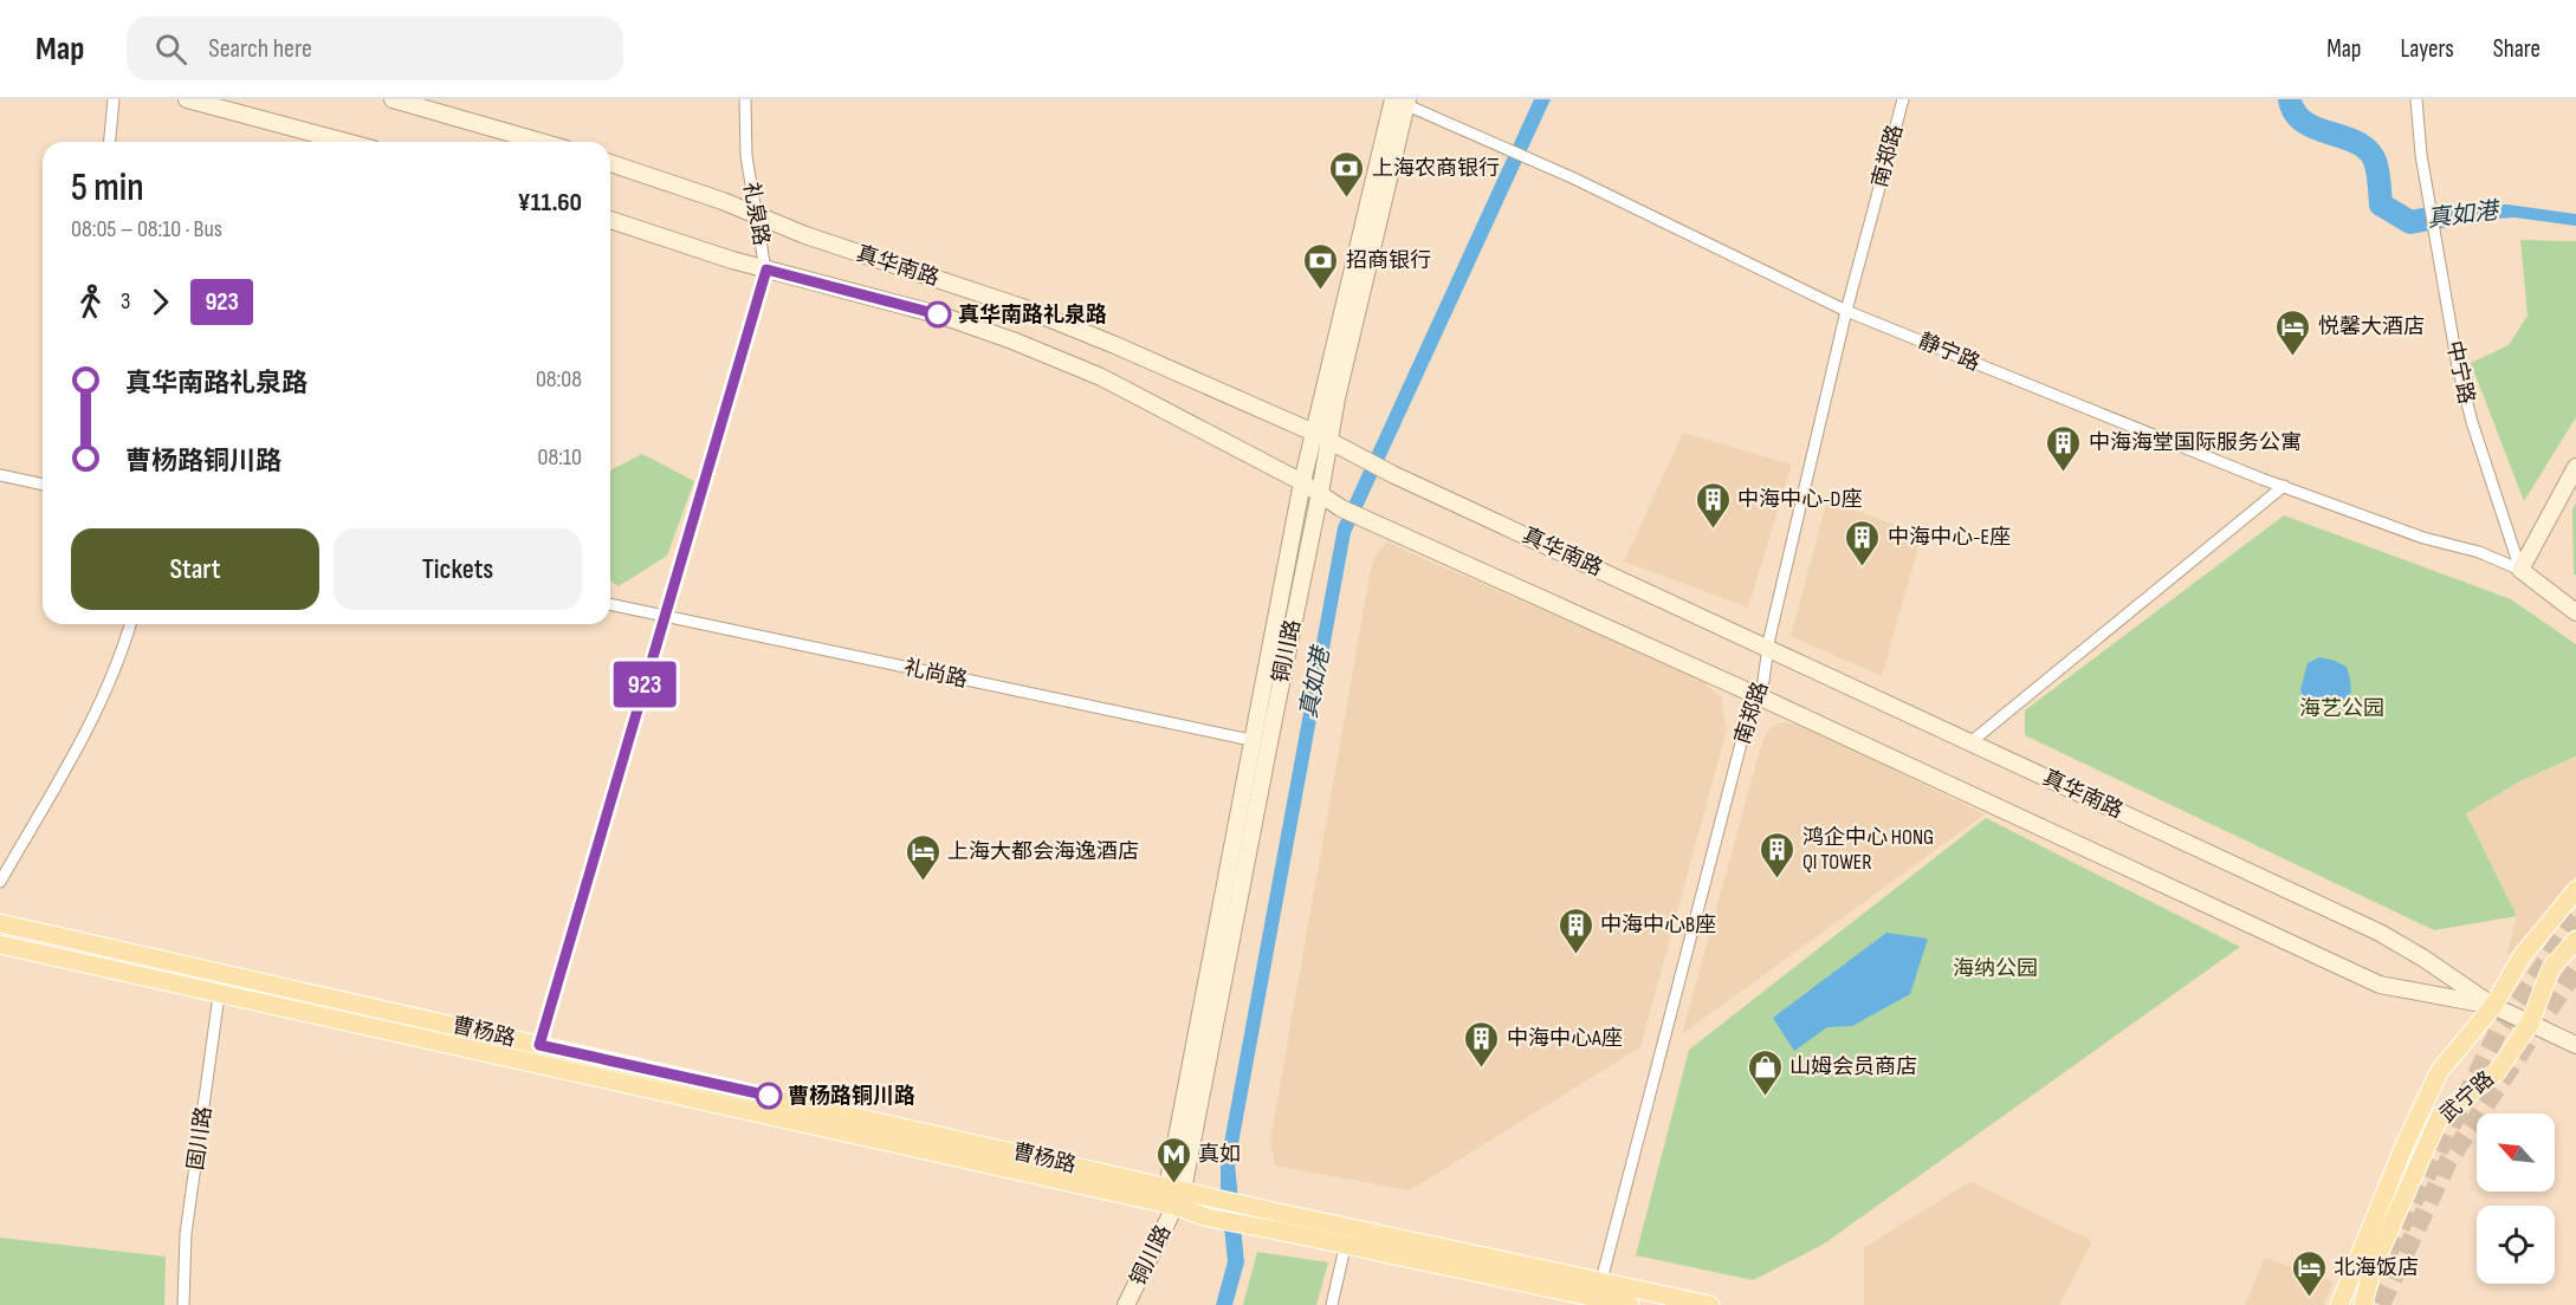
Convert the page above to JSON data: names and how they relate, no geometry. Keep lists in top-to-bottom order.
{
  "streets": {
    "main road": [
      "真华南路",
      "铜川路",
      "曹杨路",
      "武宁路"
    ],
    "street": [
      "南郑路",
      "礼泉路",
      "静宁路",
      "中宁路",
      "礼尚路",
      "固川路"
    ]
  },
  "crossings": [
    ["南郑路", "真华南路"],
    ["南郑路", "静宁路"],
    ["礼泉路", "真华南路"],
    ["礼泉路", "礼尚路"],
    ["礼泉路", "曹杨路"],
    ["真华南路", "铜川路"],
    ["真华南路", "武宁路"],
    ["静宁路", "中宁路"],
    ["静宁路", "铜川路"],
    ["铜川路", "礼尚路"],
    ["铜川路", "曹杨路"],
    ["曹杨路", "固川路"]
  ],
  "water": ["真如港"],
  "parks": ["海艺公园", "海纳公园"],
  "places": {
    "bank": ["上海农商银行", "招商银行"],
    "other": ["真华南路礼泉路", "曹杨路铜川路"],
    "hotel": ["悦馨大酒店", "上海大都会海逸酒店", "北海饭店"],
    "building": [
      "中海海堂国际服务公寓",
      "中海中心-D座",
      "中海中心-E座",
      "鸿企中心 HONG QI TOWER",
      "中海中心B座",
      "中海中心A座"
    ],
    "shop": ["山姆会员商店"],
    "metro station": ["真如"]
  },
  "lines": ["bus line 923"],
  "north": "top left",
  "page": {
    "header": "Map",
    "search": "Search here",
    "nav": ["Map", "Layers", "Share"],
    "on_map": "923",
    "heading": ["5 min", "08:05 – 08:10 · Bus", "¥11.60"],
    "legs": ["3", "923"],
    "list": [
      {
        "name": "真华南路礼泉路",
        "value": "08:08"
      },
      {
        "name": "曹杨路铜川路",
        "value": "08:10"
      }
    ],
    "buttons": ["Start", "Tickets"]
  }
}
